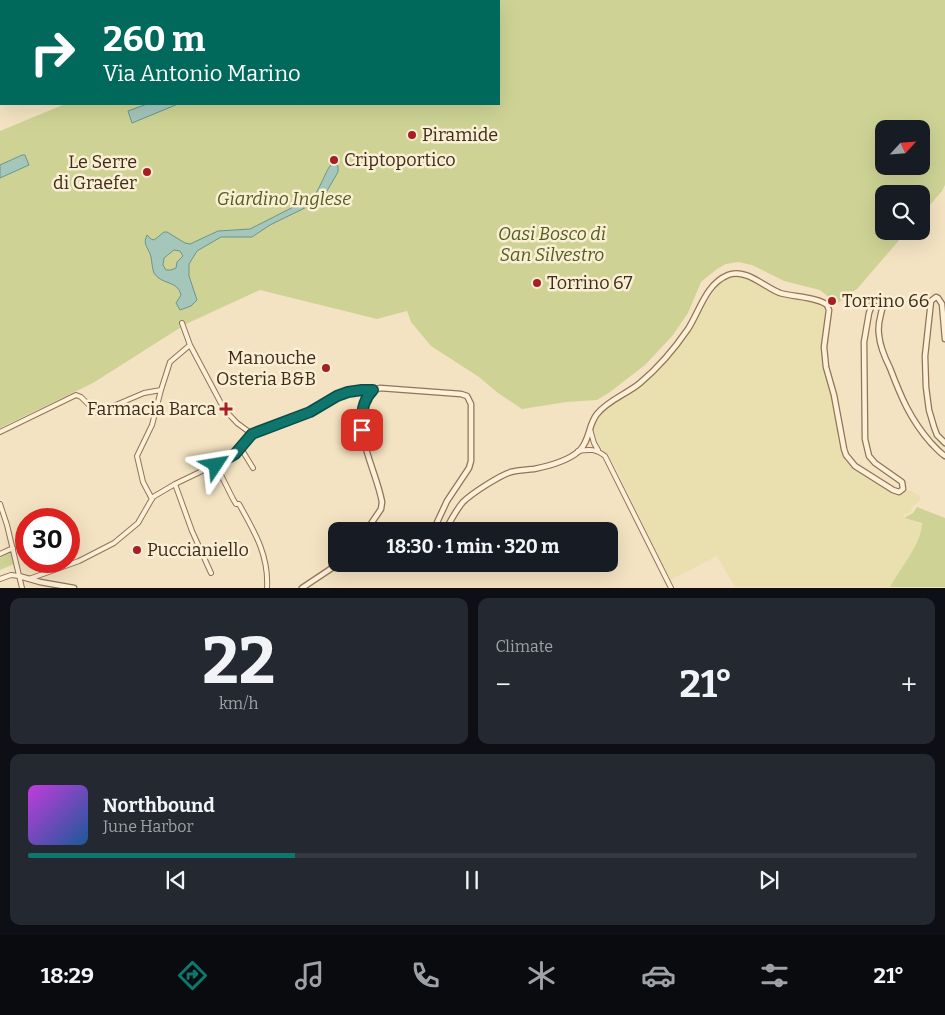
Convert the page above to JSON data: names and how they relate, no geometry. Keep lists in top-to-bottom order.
{
  "parks": ["Giardino Inglese", "Oasi Bosco di San Silvestro"],
  "places": {
    "other": [
      "Piramide",
      "Criptoportico",
      "Le Serre di Graefer",
      "Torrino 67",
      "Torrino 66",
      "Manouche Osteria B&B",
      "Puccianiello"
    ],
    "health": ["Farmacia Barca"]
  },
  "north": "top right",
  "page": {
    "turn": ["260 m", "Via Antonio Marino"],
    "limit": "30",
    "trip": "18:30 · 1 min · 320 m",
    "tile": [
      ["22", "km/h"],
      "Climate"
    ],
    "heat": ["−", "21°", "+"],
    "song": ["Northbound", "June Harbor"],
    "tabs": ["18:29", "21°"]
  }
}
